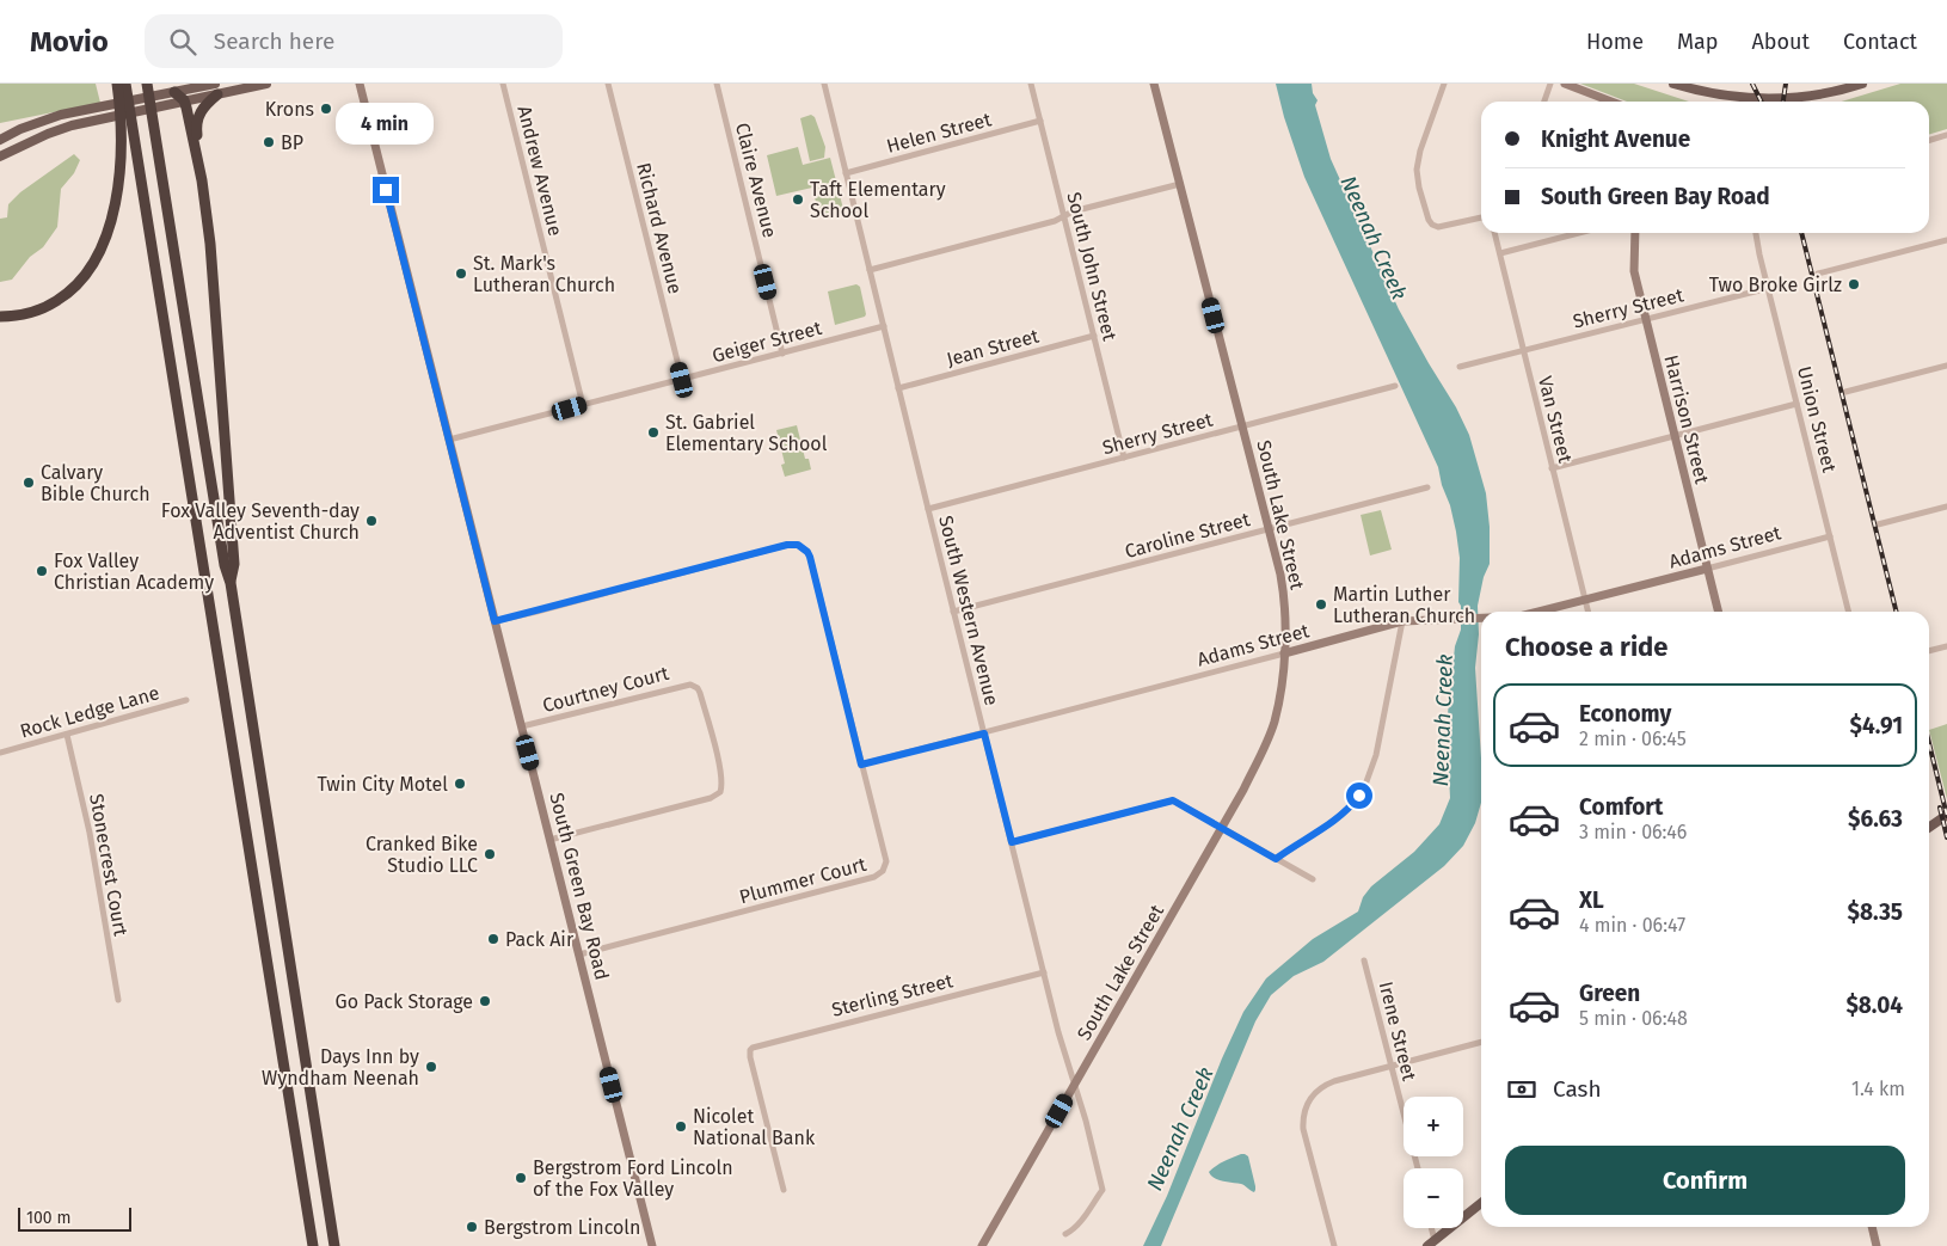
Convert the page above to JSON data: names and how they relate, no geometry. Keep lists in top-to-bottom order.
{
  "streets": {
    "street": [
      "Helen Street",
      "Andrew Avenue",
      "Claire Avenue",
      "Richard Avenue",
      "South John Street",
      "Sherry Street",
      "Geiger Street",
      "Jean Street",
      "Van Street",
      "Harrison Street",
      "Union Street",
      "South Lake Street",
      "Caroline Street",
      "Adams Street",
      "South Western Avenue",
      "Courtney Court",
      "Rock Ledge Lane",
      "Stonecrest Court",
      "Plummer Court",
      "South Green Bay Road",
      "Sterling Street",
      "Irene Street"
    ]
  },
  "crossings": [
    ["Helen Street", "South John Street"],
    ["Helen Street", "South Western Avenue"],
    ["Andrew Avenue", "Geiger Street"],
    ["Claire Avenue", "Geiger Street"],
    ["Richard Avenue", "Geiger Street"],
    ["South John Street", "Sherry Street"],
    ["South John Street", "Jean Street"],
    ["Sherry Street", "Van Street"],
    ["Sherry Street", "Harrison Street"],
    ["Sherry Street", "Union Street"],
    ["Sherry Street", "South Lake Street"],
    ["Sherry Street", "South Western Avenue"],
    ["Geiger Street", "South Western Avenue"],
    ["Geiger Street", "South Green Bay Road"],
    ["Jean Street", "South Western Avenue"],
    ["Van Street", "Adams Street"],
    ["Harrison Street", "Adams Street"],
    ["Union Street", "Adams Street"],
    ["South Lake Street", "Caroline Street"],
    ["South Lake Street", "Adams Street"],
    ["South Lake Street", "South Western Avenue"],
    ["Caroline Street", "South Western Avenue"],
    ["Adams Street", "South Western Avenue"],
    ["Adams Street", "Plummer Court"],
    ["South Western Avenue", "Sterling Street"],
    ["Courtney Court", "South Green Bay Road"],
    ["Rock Ledge Lane", "Stonecrest Court"],
    ["Plummer Court", "South Green Bay Road"]
  ],
  "water": ["Neenah Creek"],
  "places": [
    "Krons",
    "BP",
    "Taft Elementary School",
    "St. Mark's Lutheran Church",
    "Two Broke Girlz",
    "St. Gabriel Elementary School",
    "Calvary Bible Church",
    "Fox Valley Seventh-day Adventist Church",
    "Fox Valley Christian Academy",
    "Martin Luther Lutheran Church",
    "Twin City Motel",
    "Cranked Bike Studio LLC",
    "Pack Air",
    "Go Pack Storage",
    "Days Inn by Wyndham Neenah",
    "Nicolet National Bank",
    "Bergstrom Ford Lincoln of the Fox Valley",
    "Bergstrom Lincoln"
  ],
  "scale_bar": "100 m",
  "page": {
    "header": "Movio",
    "search": "Search here",
    "nav": [
      "Home",
      "Map",
      "About",
      "Contact"
    ],
    "banner": ["Knight Avenue", "South Green Bay Road"],
    "bubble": "4 min",
    "heading": "Choose a ride",
    "list": [
      {
        "name": "Economy",
        "note": "2 min · 06:45",
        "value": "$4.91"
      },
      {
        "name": "Comfort",
        "note": "3 min · 06:46",
        "value": "$6.63"
      },
      {
        "name": "XL",
        "note": "4 min · 06:47",
        "value": "$8.35"
      },
      {
        "name": "Green",
        "note": "5 min · 06:48",
        "value": "$8.04"
      }
    ],
    "pay": ["Cash", "1.4 km"],
    "map_buttons": ["+", "−"],
    "buttons": "Confirm",
    "scale": "100 m"
  }
}
